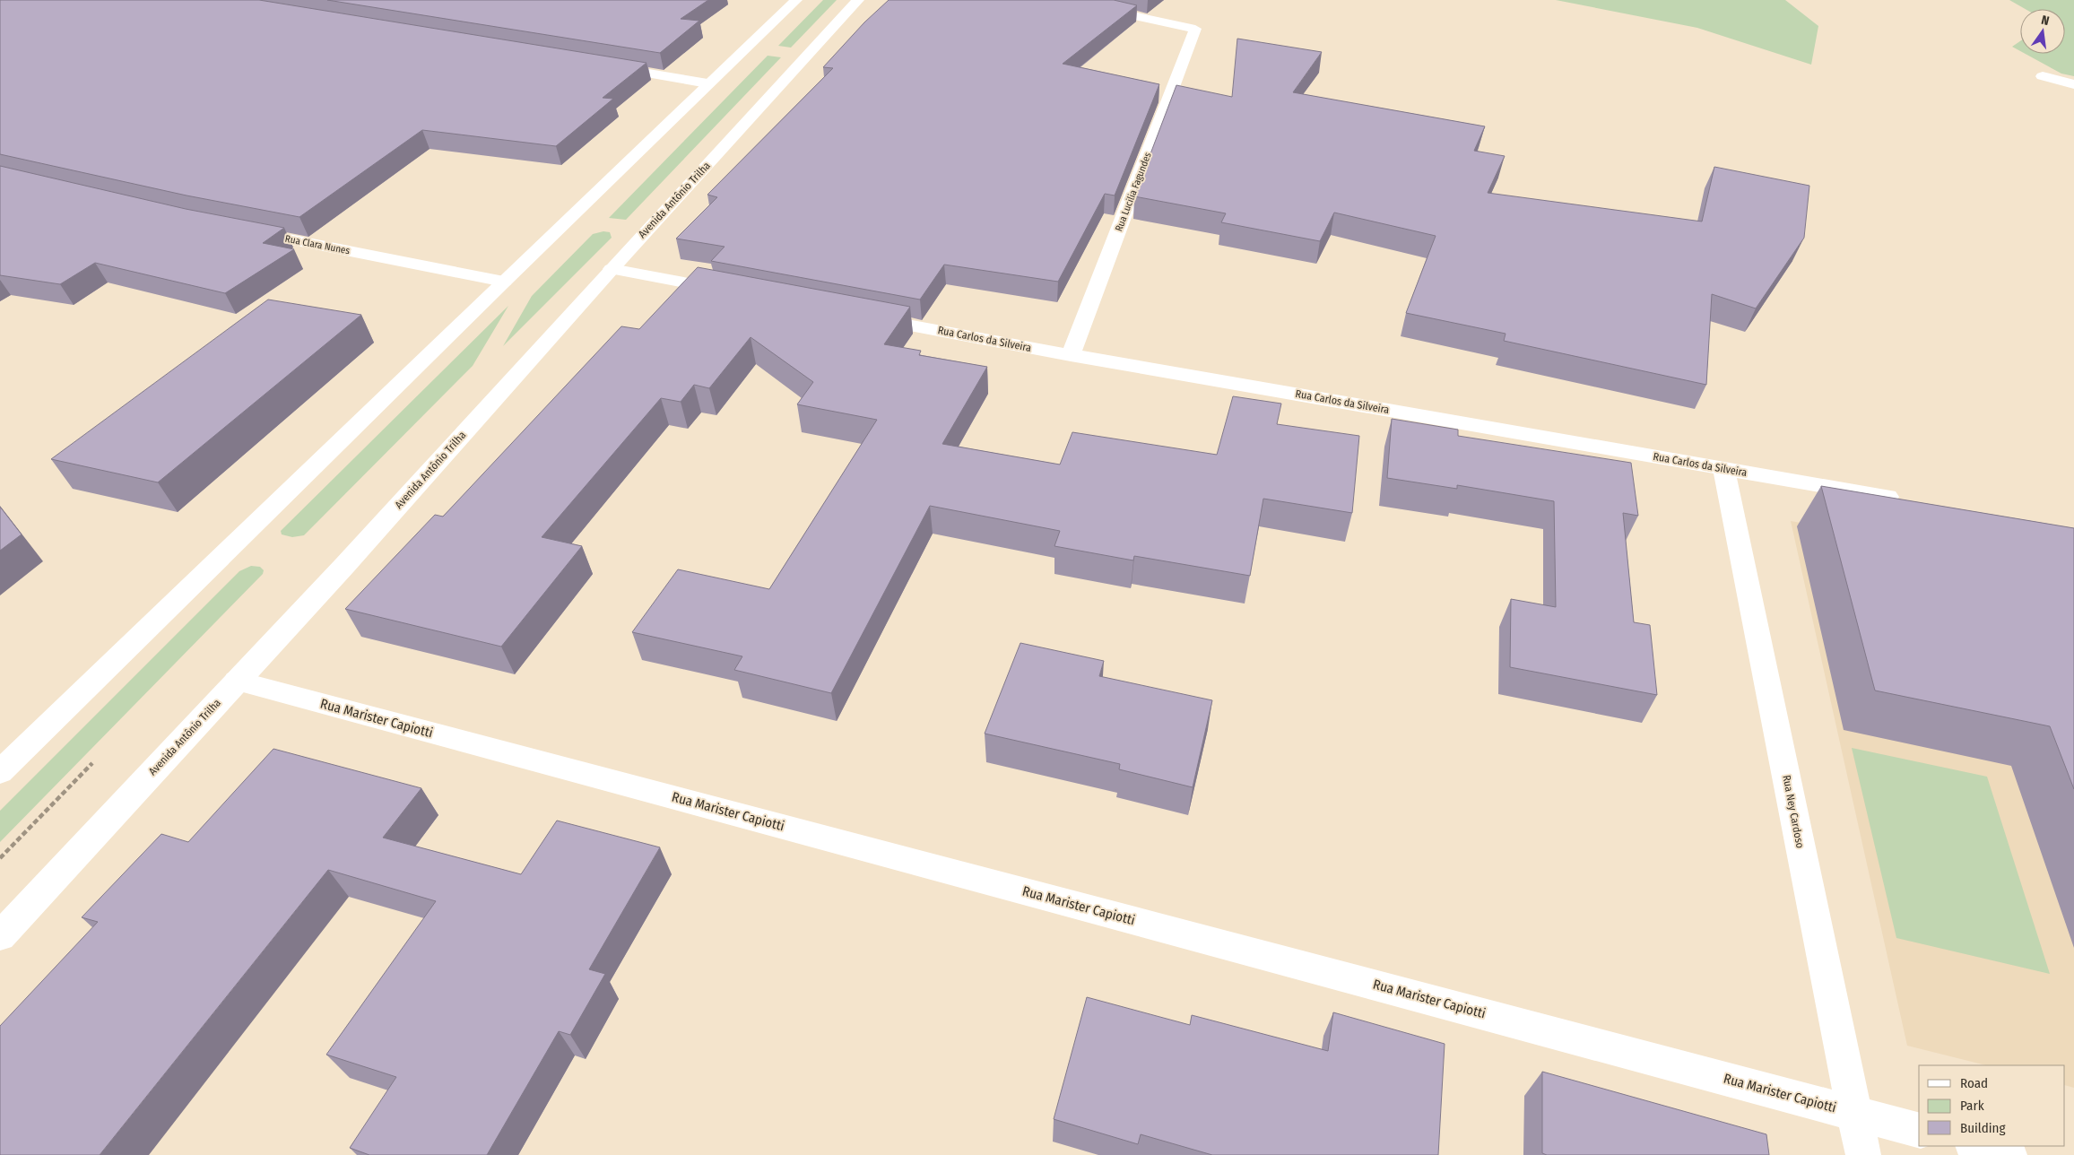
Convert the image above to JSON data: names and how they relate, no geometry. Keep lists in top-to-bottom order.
{
  "streets": {
    "street": [
      "Rua Lucilia Fagundes",
      "Avenida Antônio Trilha",
      "Rua Clara Nunes",
      "Rua Carlos da Silveira",
      "Rua Marister Capiotti",
      "Rua Ney Cardoso"
    ]
  },
  "crossings": [
    ["Rua Lucilia Fagundes", "Rua Carlos da Silveira"],
    ["Avenida Antônio Trilha", "Rua Marister Capiotti"],
    ["Rua Carlos da Silveira", "Rua Ney Cardoso"],
    ["Rua Marister Capiotti", "Rua Ney Cardoso"]
  ],
  "legend": ["Road", "Park", "Building"],
  "north": "top"
}
